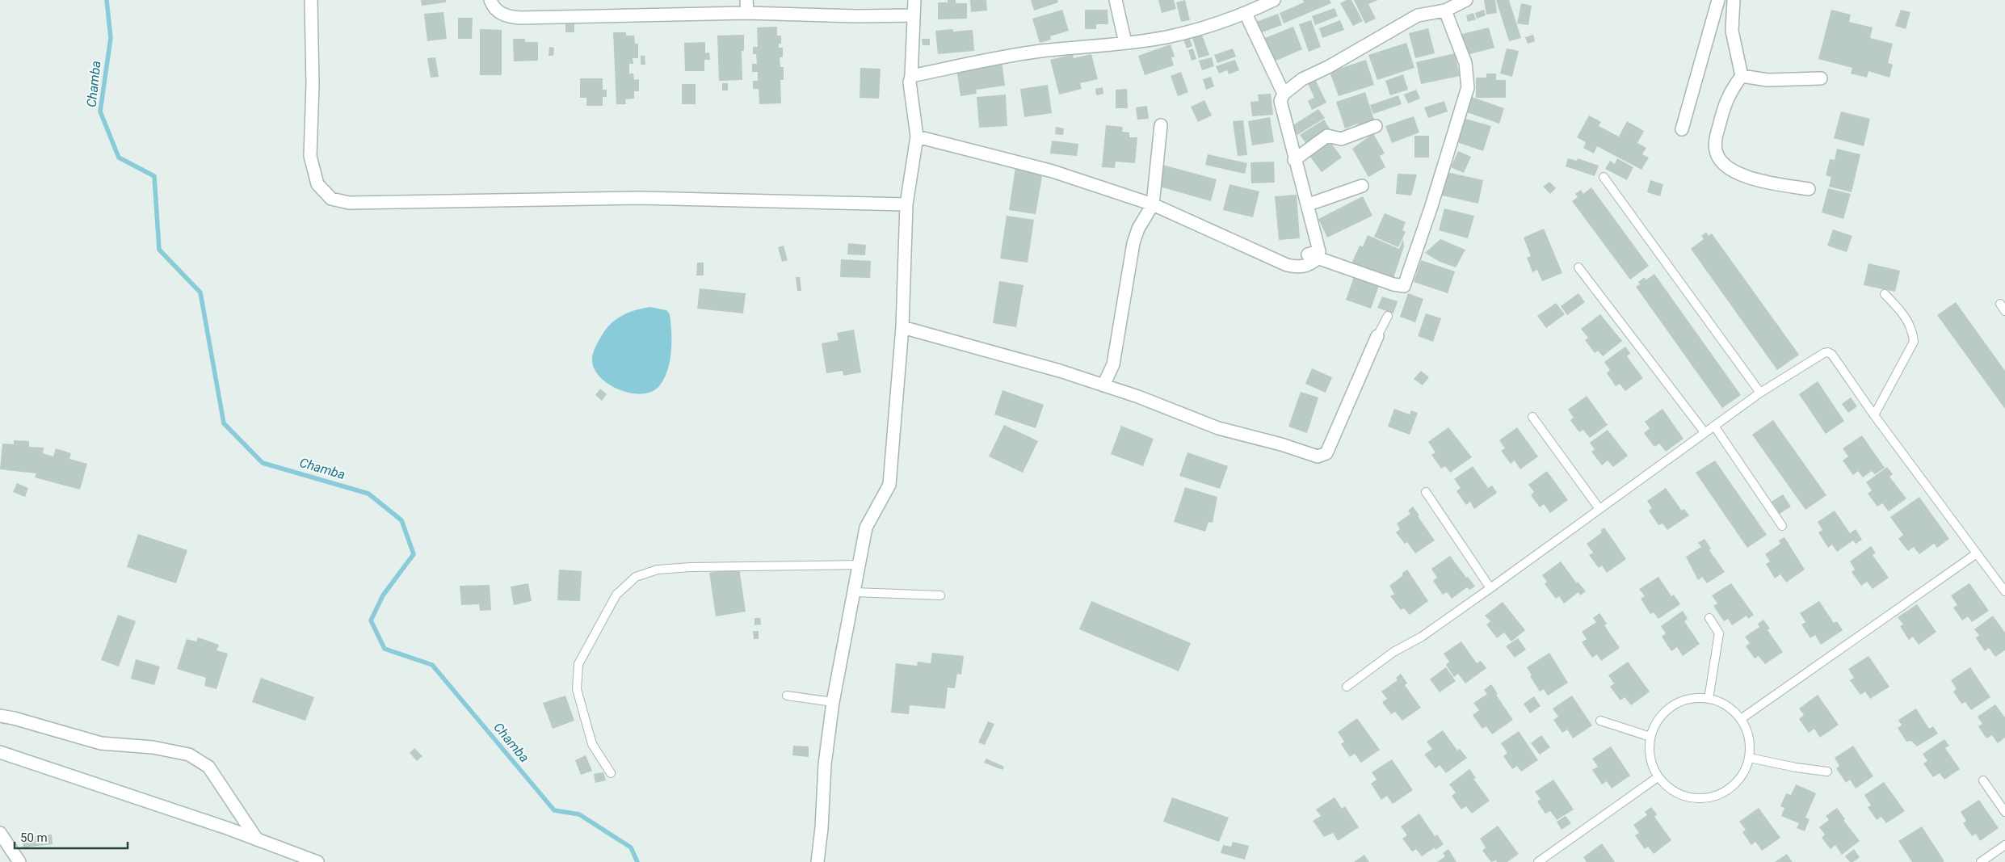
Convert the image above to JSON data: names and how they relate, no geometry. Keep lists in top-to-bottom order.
{
  "water": ["Chamba"],
  "scale_bar": "50 m"
}
